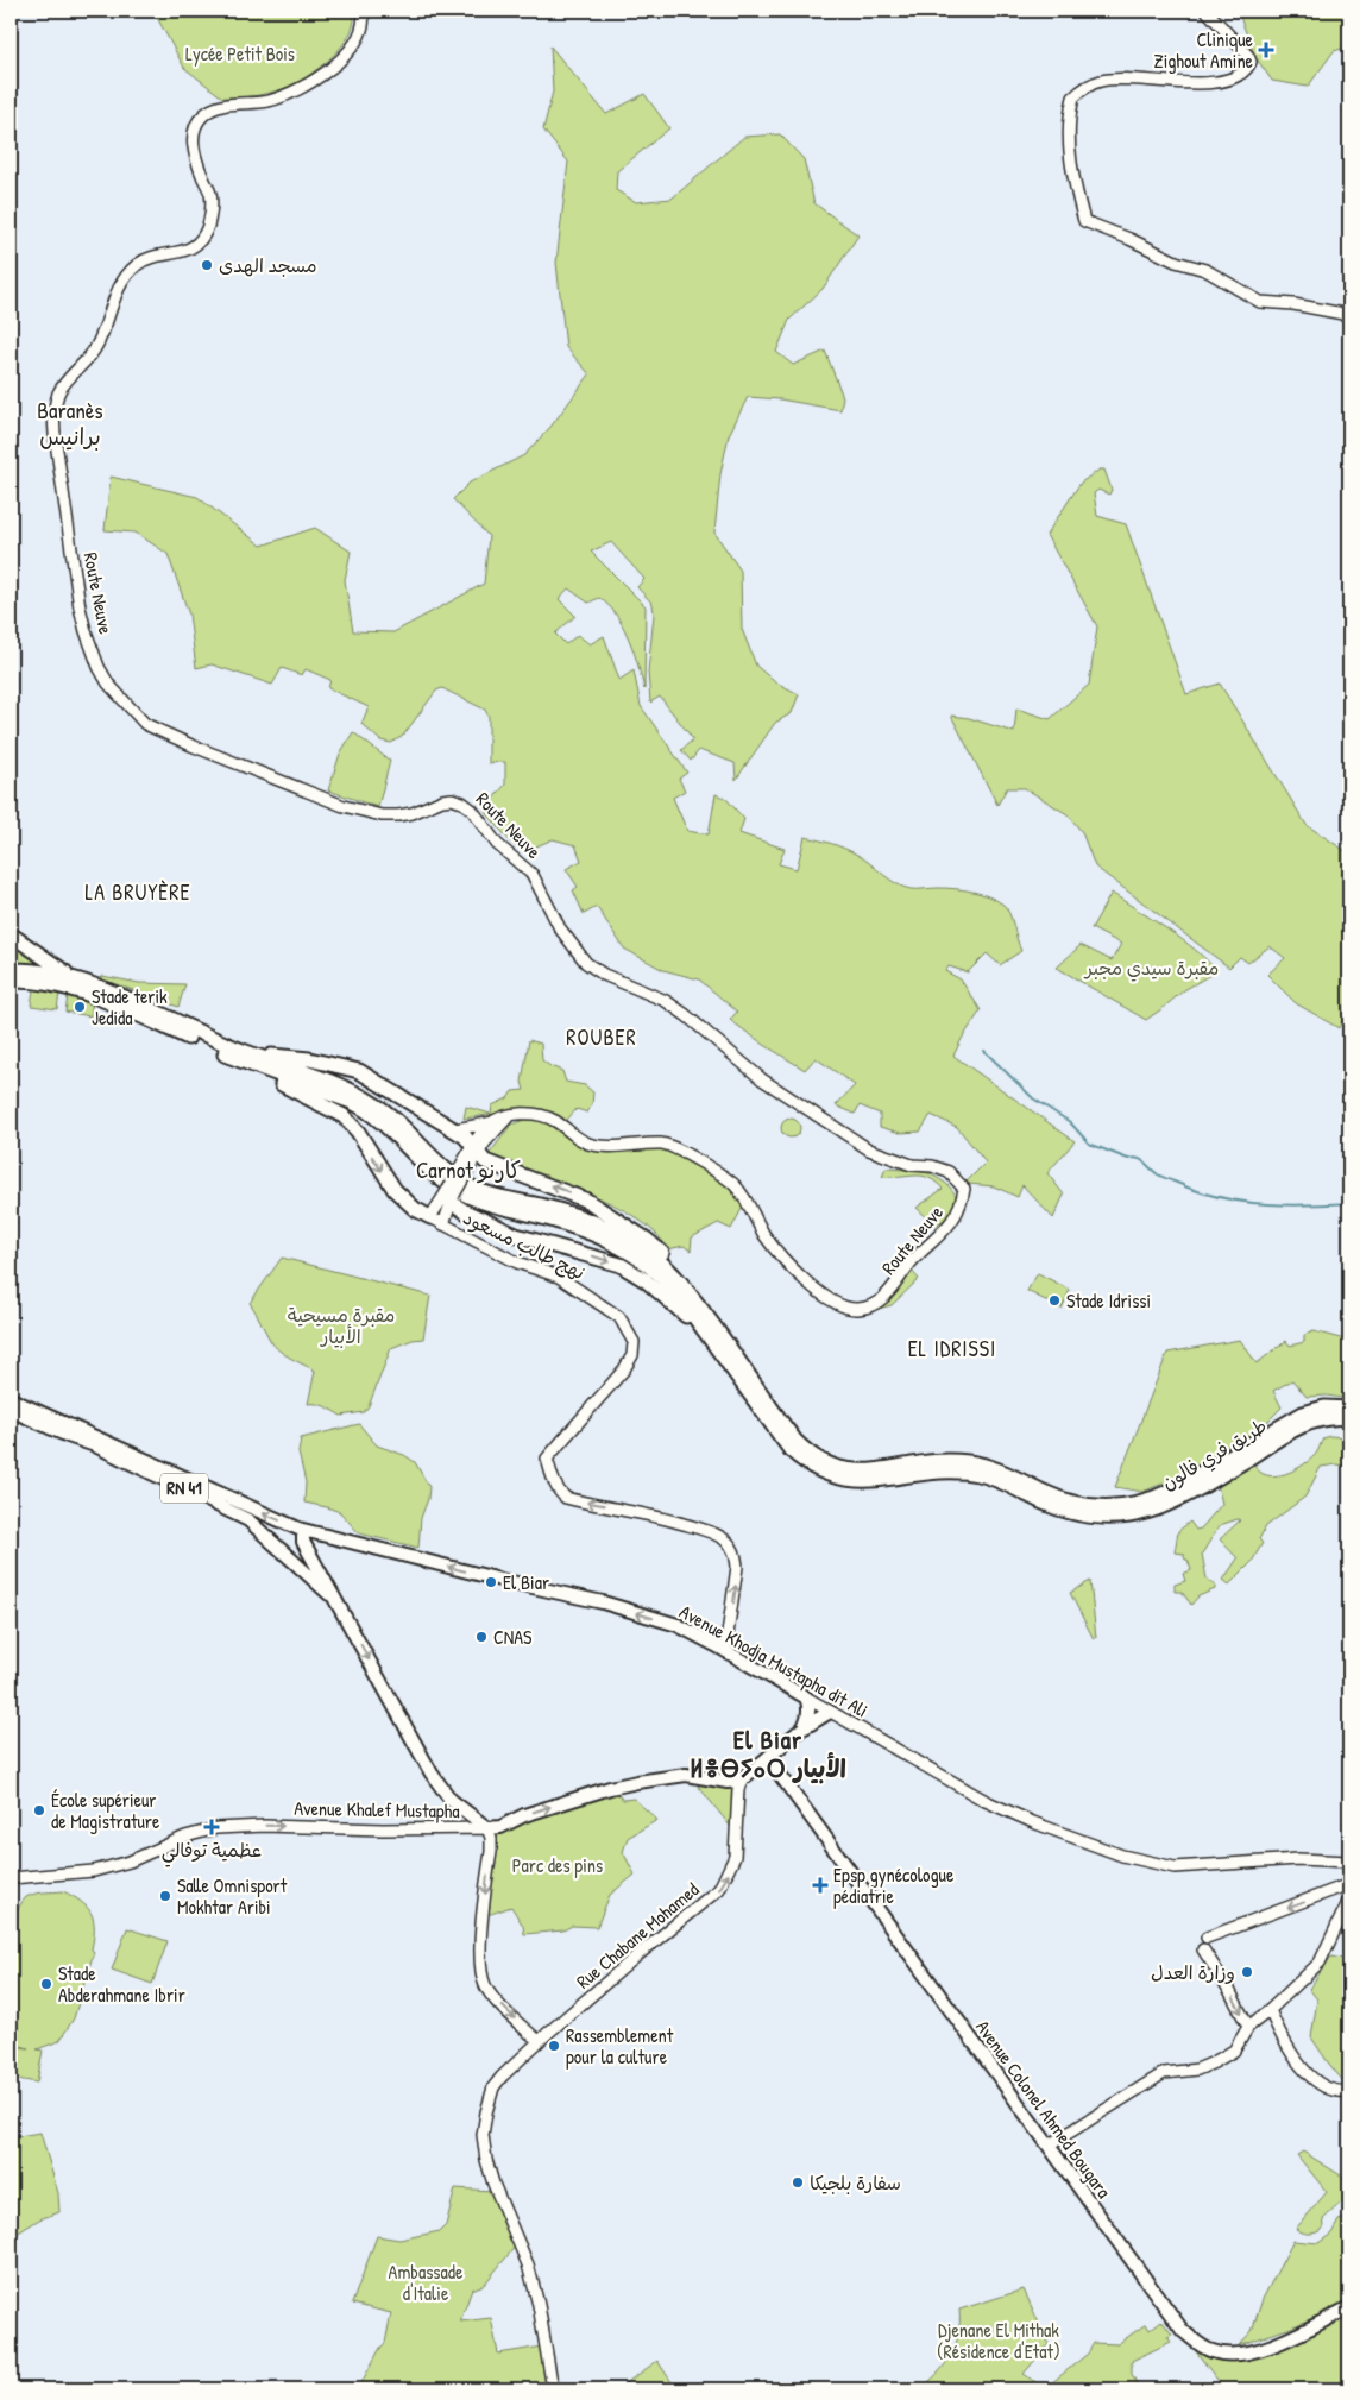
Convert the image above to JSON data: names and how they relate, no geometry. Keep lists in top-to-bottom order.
{
  "streets": {
    "highway": ["طريق فري فالون"],
    "main road": [
      "Route Neuve",
      "نهج طالب مسعود",
      "RN 41",
      "Avenue Khodja Mustapha dit Ali",
      "Avenue Khalef Mustapha",
      "Rue Chabane Mohamed",
      "Avenue Colonel Ahmed Bougara"
    ]
  },
  "crossings": [
    ["نهج طالب مسعود", "Avenue Khodja Mustapha dit Ali"],
    ["Avenue Khalef Mustapha", "Rue Chabane Mohamed"]
  ],
  "one_way": ["Avenue Khalef Mustapha", "Rue Chabane Mohamed"],
  "districts": [
    "Baranès برانيس",
    "LA BRUYÈRE",
    "ROUBER",
    "Carnot كارنو",
    "EL IDRISSI",
    "El Biar ⵍⴻⴱⵢⴰⵔ الأبيار"
  ],
  "parks": [
    "Lycée Petit Bois",
    "مقبرة سيدي مجبر",
    "مقبرة مسيحية الأبيار",
    "Parc des pins",
    "Ambassade d'Italie",
    "Djenane El Mithak (Résidence d'Etat)"
  ],
  "places": {
    "health": ["Clinique Zighout Amine", "عظمية توفالي", "Epsp gynécologue pédiatrie"],
    "other": [
      "مسجد الهدى",
      "Stade terik Jedida",
      "Stade Idrissi",
      "El Biar",
      "CNAS",
      "École supérieur de Magistrature",
      "Salle Omnisport Mokhtar Aribi",
      "وزارة العدل",
      "Stade Abderahmane Ibrir",
      "Rassemblement pour la culture",
      "سفارة بلجيكا"
    ]
  }
}
